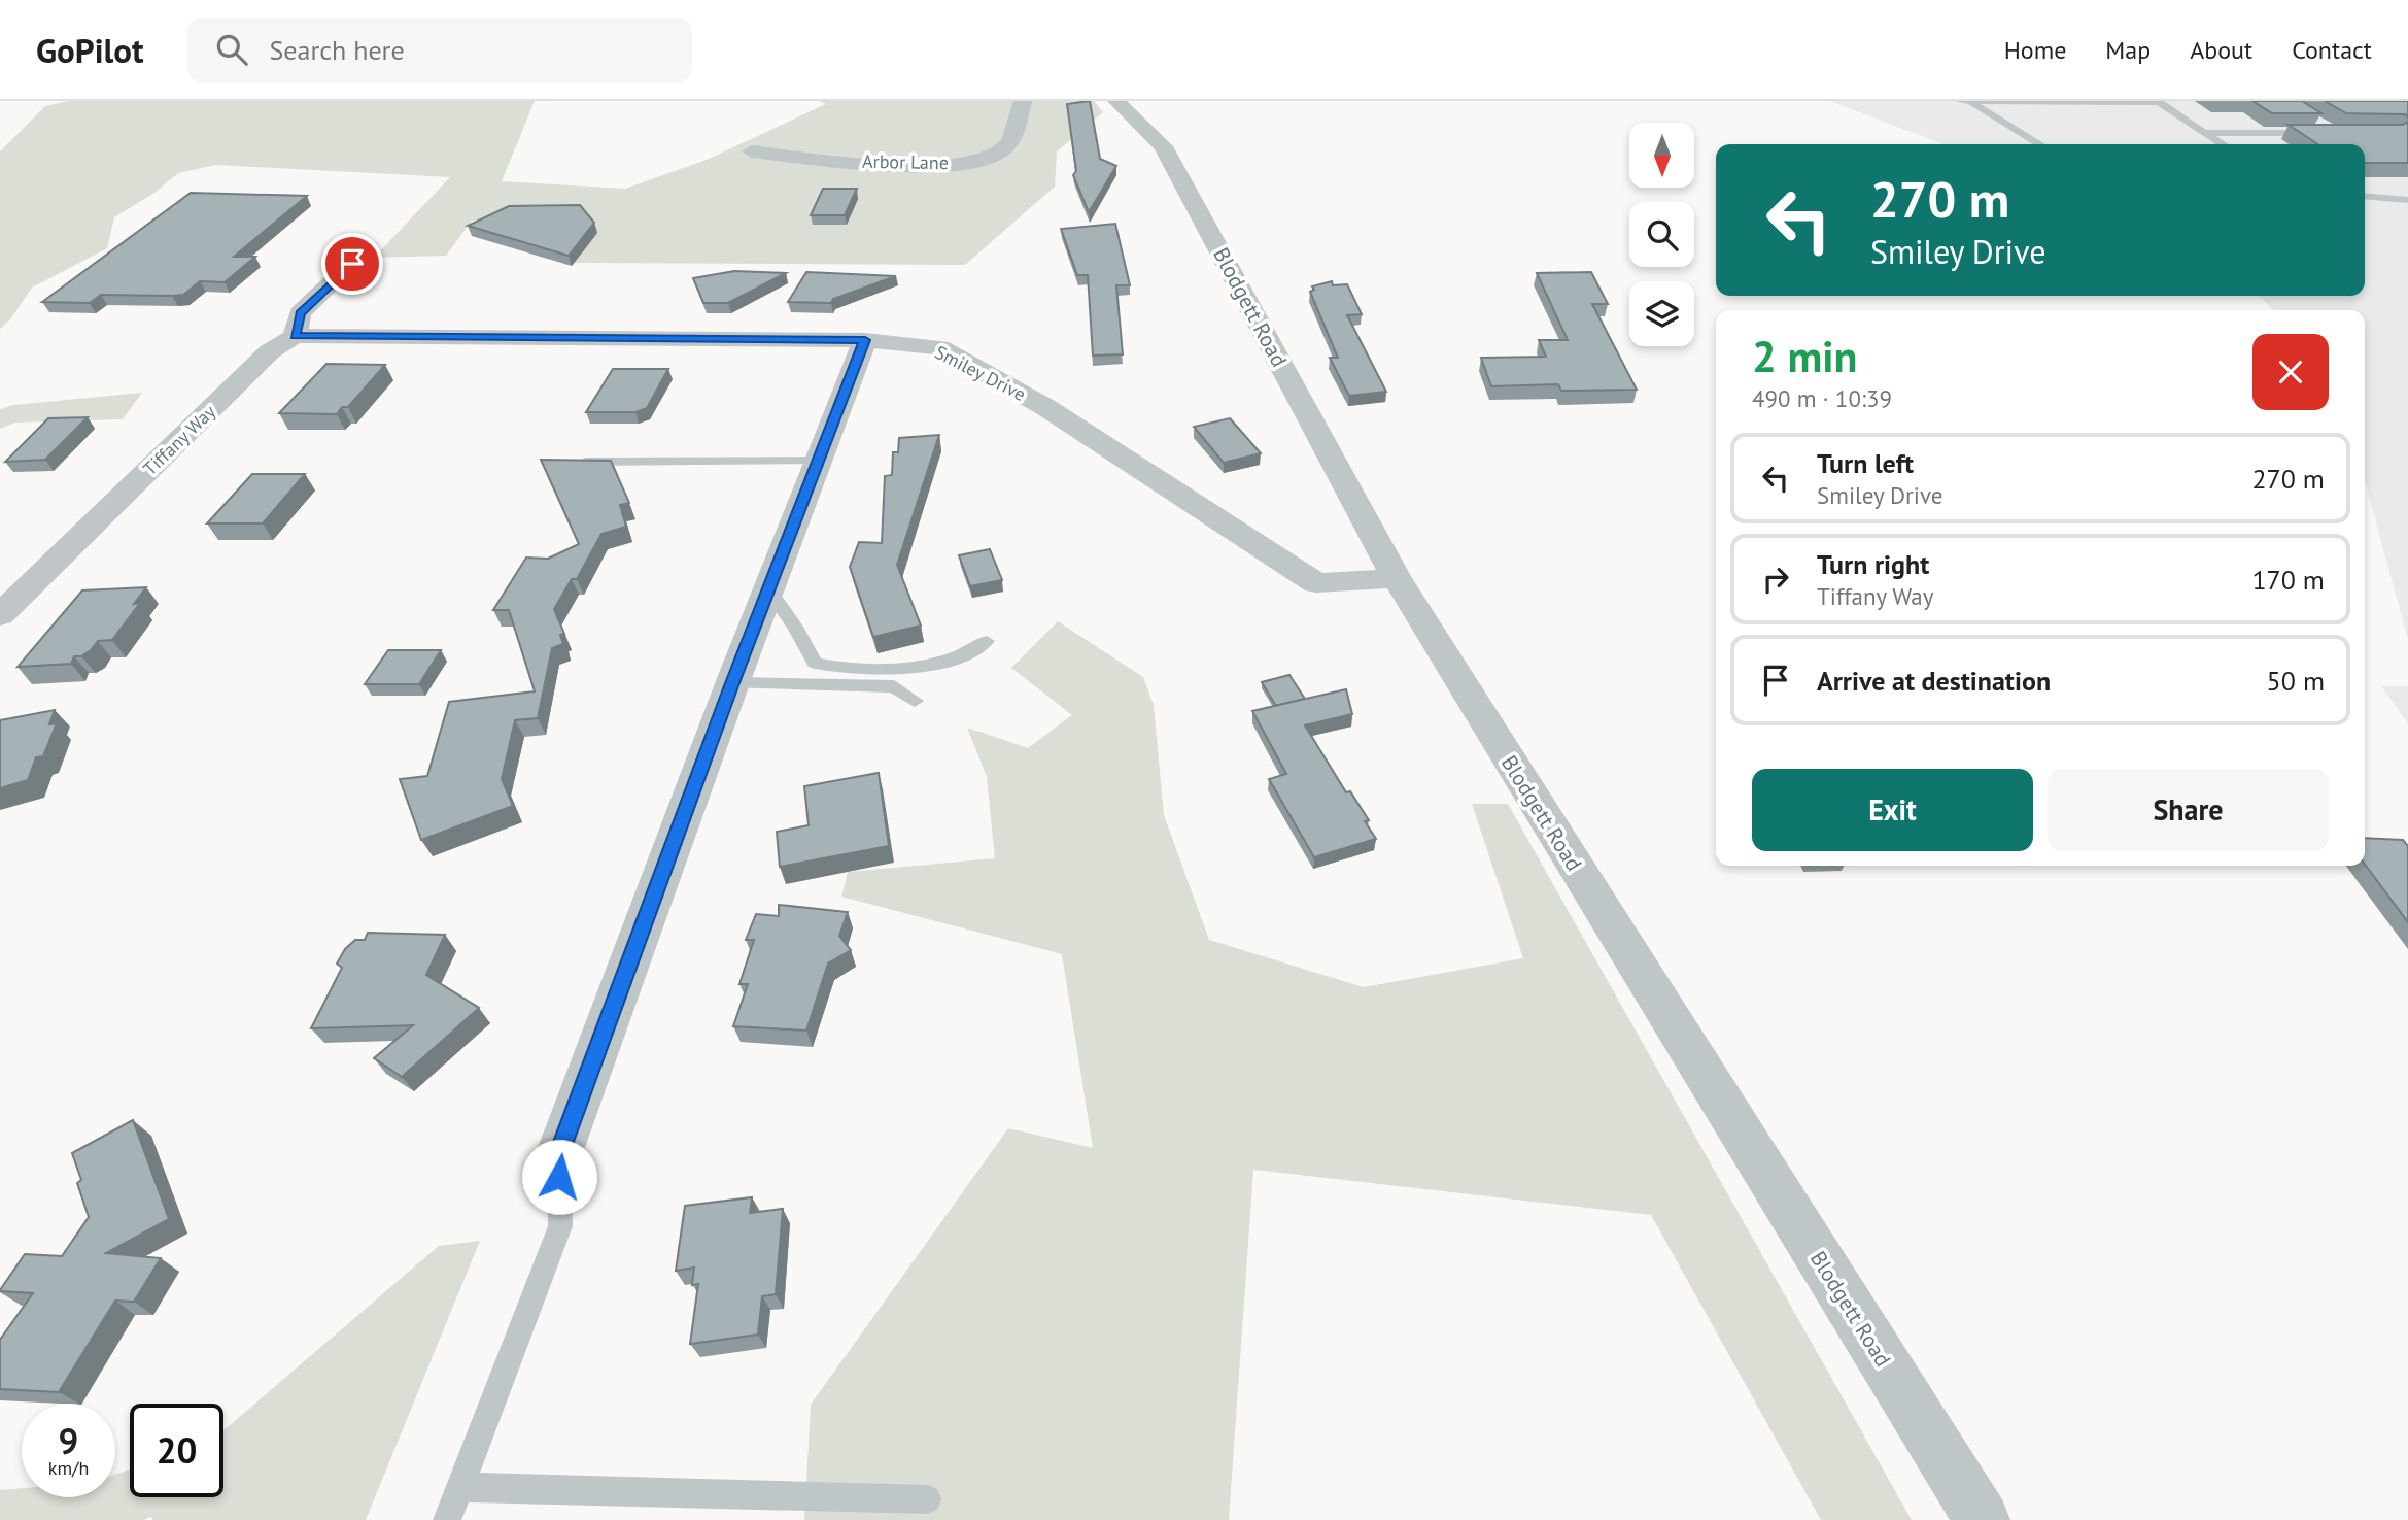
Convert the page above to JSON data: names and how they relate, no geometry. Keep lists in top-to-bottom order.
{
  "streets": {
    "street": [
      "Arbor Lane",
      "Blodgett Road",
      "Smiley Drive",
      "Tiffany Way"
    ]
  },
  "crossings": [
    ["Blodgett Road", "Smiley Drive"],
    ["Smiley Drive", "Tiffany Way"]
  ],
  "north": "bottom",
  "page": {
    "header": "GoPilot",
    "search": "Search here",
    "nav": [
      "Home",
      "Map",
      "About",
      "Contact"
    ],
    "turn": ["270 m", "Smiley Drive"],
    "heading": ["2 min", "490 m · 10:39"],
    "list": [
      {
        "name": "Turn left",
        "note": "Smiley Drive",
        "value": "270 m"
      },
      {
        "name": "Turn right",
        "note": "Tiffany Way",
        "value": "170 m"
      },
      {
        "name": "Arrive at destination",
        "value": "50 m"
      }
    ],
    "buttons": ["Exit", "Share"],
    "speed": "9 km/h",
    "limit": "20"
  }
}
